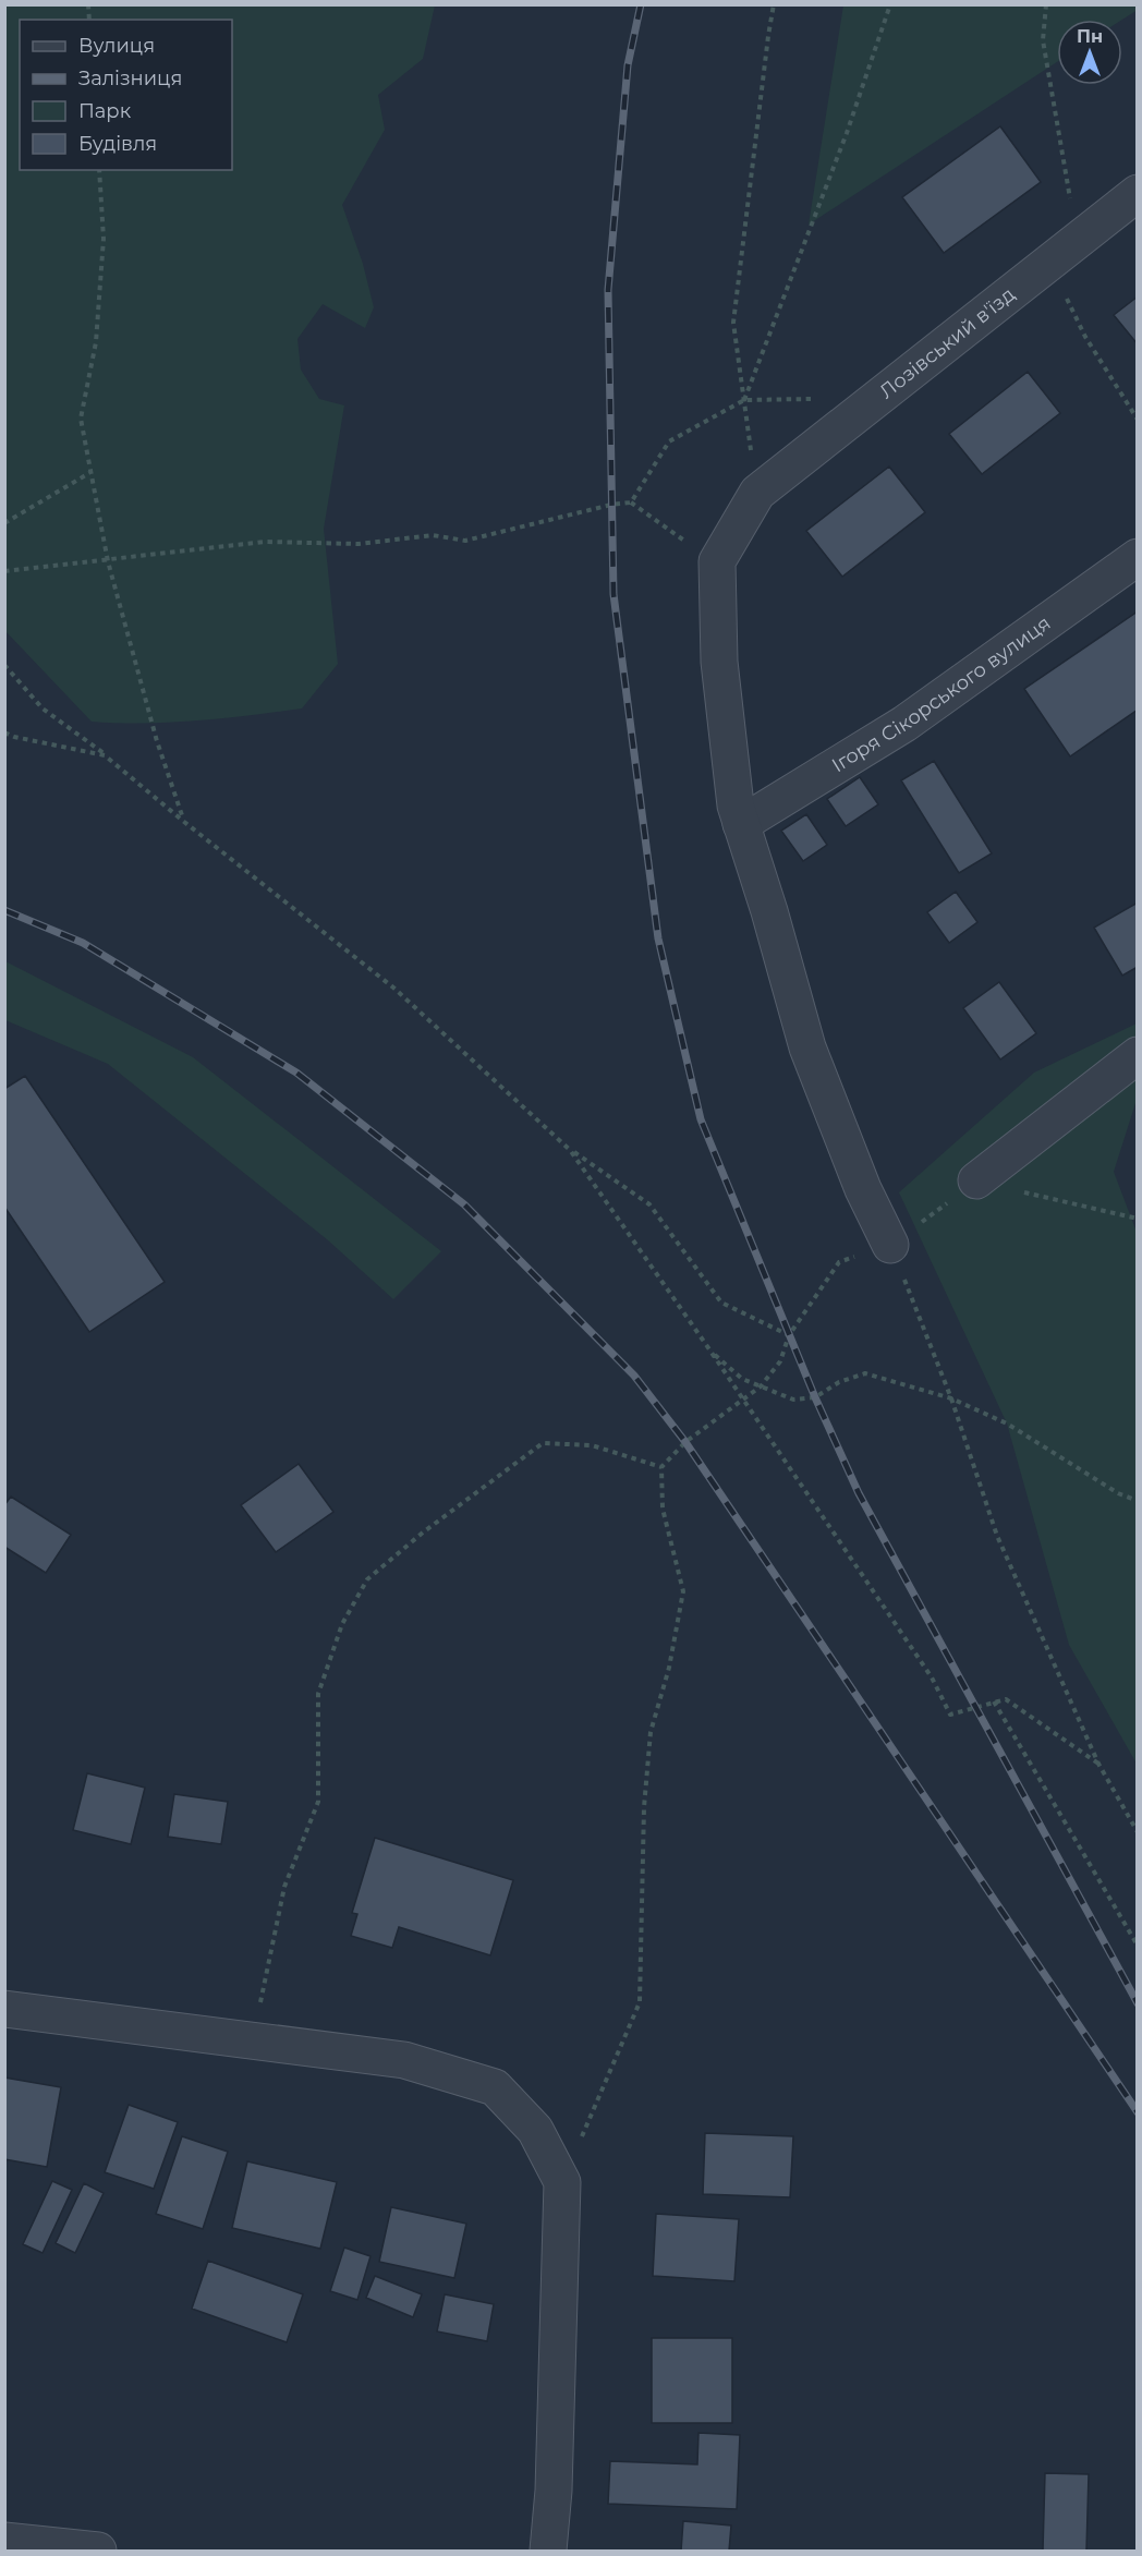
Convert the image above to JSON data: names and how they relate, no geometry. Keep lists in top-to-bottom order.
{
  "streets": {
    "street": ["Лозівський в'їзд", "Ігоря Сікорського вулиця"]
  },
  "legend": [
    "Вулиця",
    "Залізниця",
    "Парк",
    "Будівля"
  ],
  "north": "top"
}
